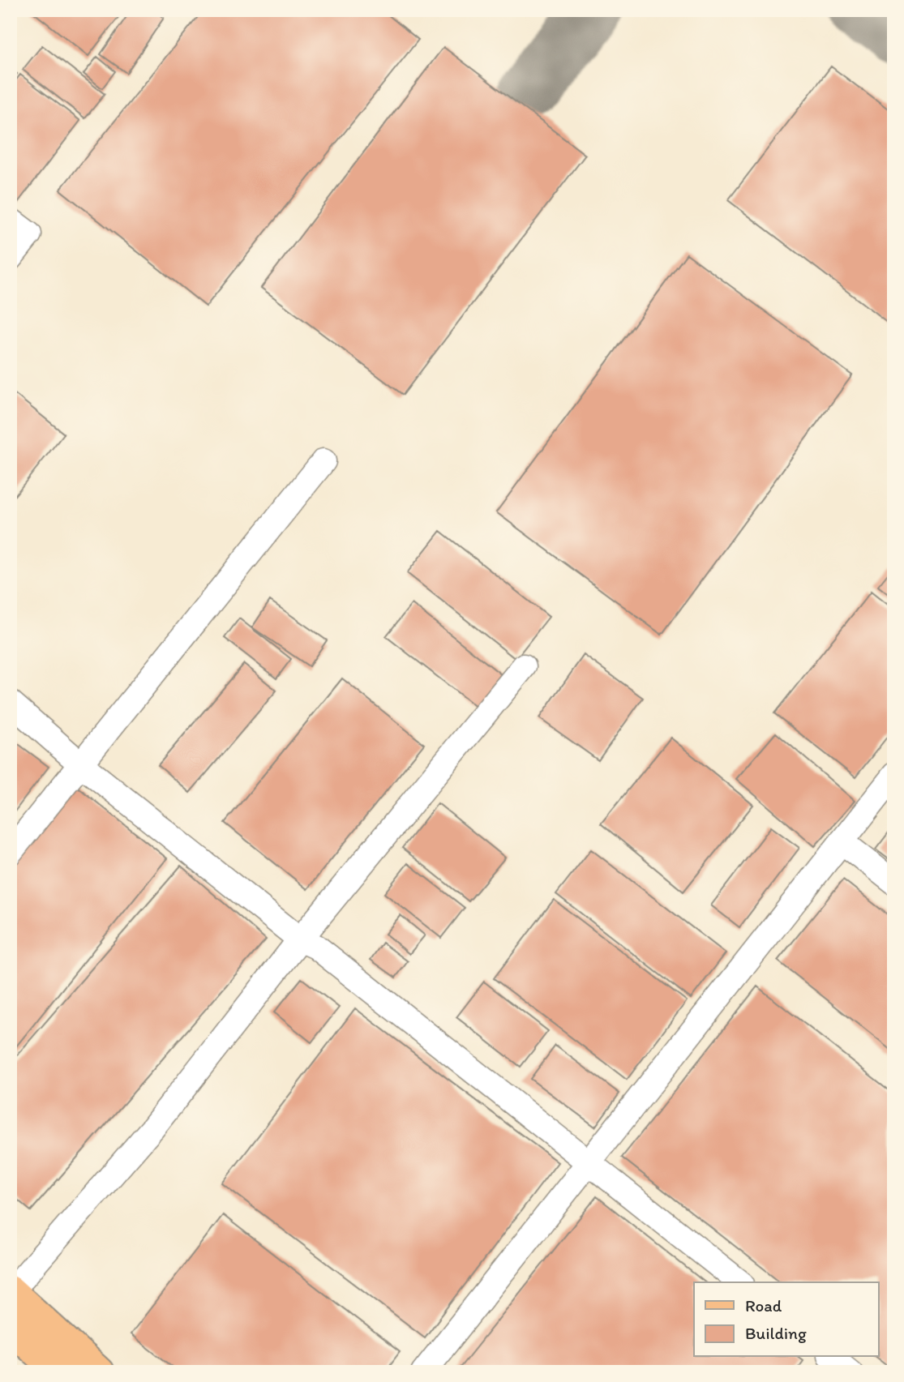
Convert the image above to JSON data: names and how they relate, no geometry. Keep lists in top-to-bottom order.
{
  "legend": ["Road", "Building"]
}
